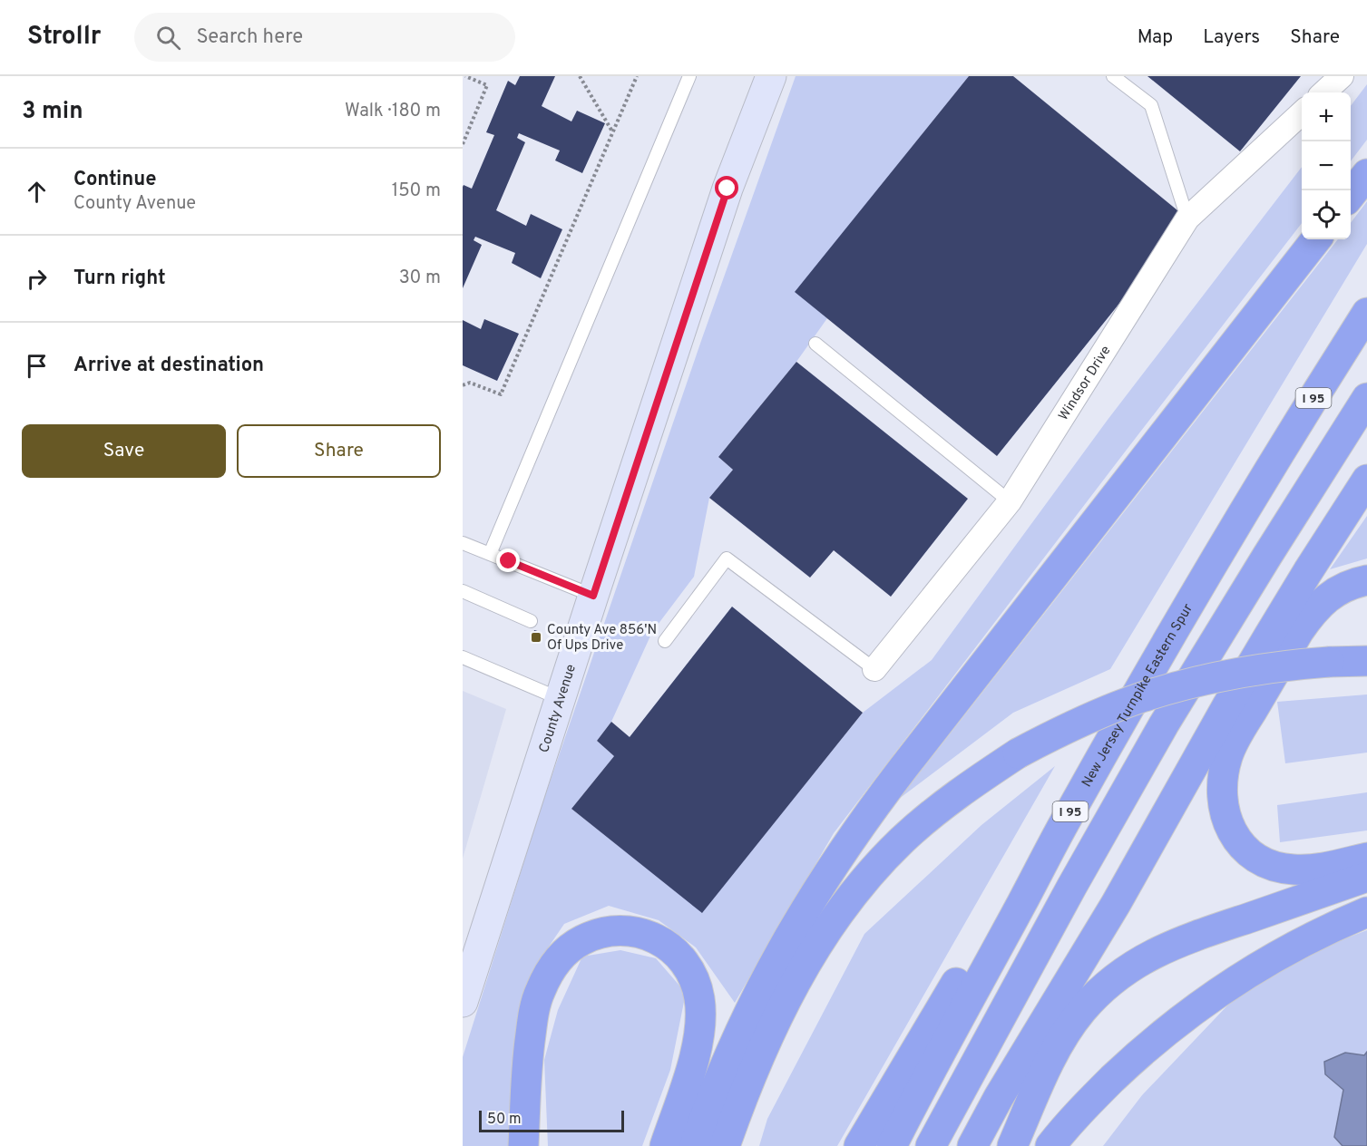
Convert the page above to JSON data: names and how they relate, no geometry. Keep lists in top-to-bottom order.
{
  "streets": {
    "highway": ["I 95", "New Jersey Turnpike Eastern Spur"],
    "main road": ["County Avenue"],
    "street": ["Windsor Drive"]
  },
  "places": {
    "transit": ["County Ave 856'N Of Ups Drive"]
  },
  "scale_bar": "50 m",
  "page": {
    "header": "Strollr",
    "search": "Search here",
    "nav": ["Map", "Layers", "Share"],
    "heading": ["3 min", "Walk · 180 m"],
    "map_buttons": ["+", "−"],
    "list": [
      ["Continue", "County Avenue", "150 m"],
      ["Turn right", "30 m"],
      "Arrive at destination"
    ],
    "buttons": ["Save", "Share"],
    "scale": "50 m"
  }
}
